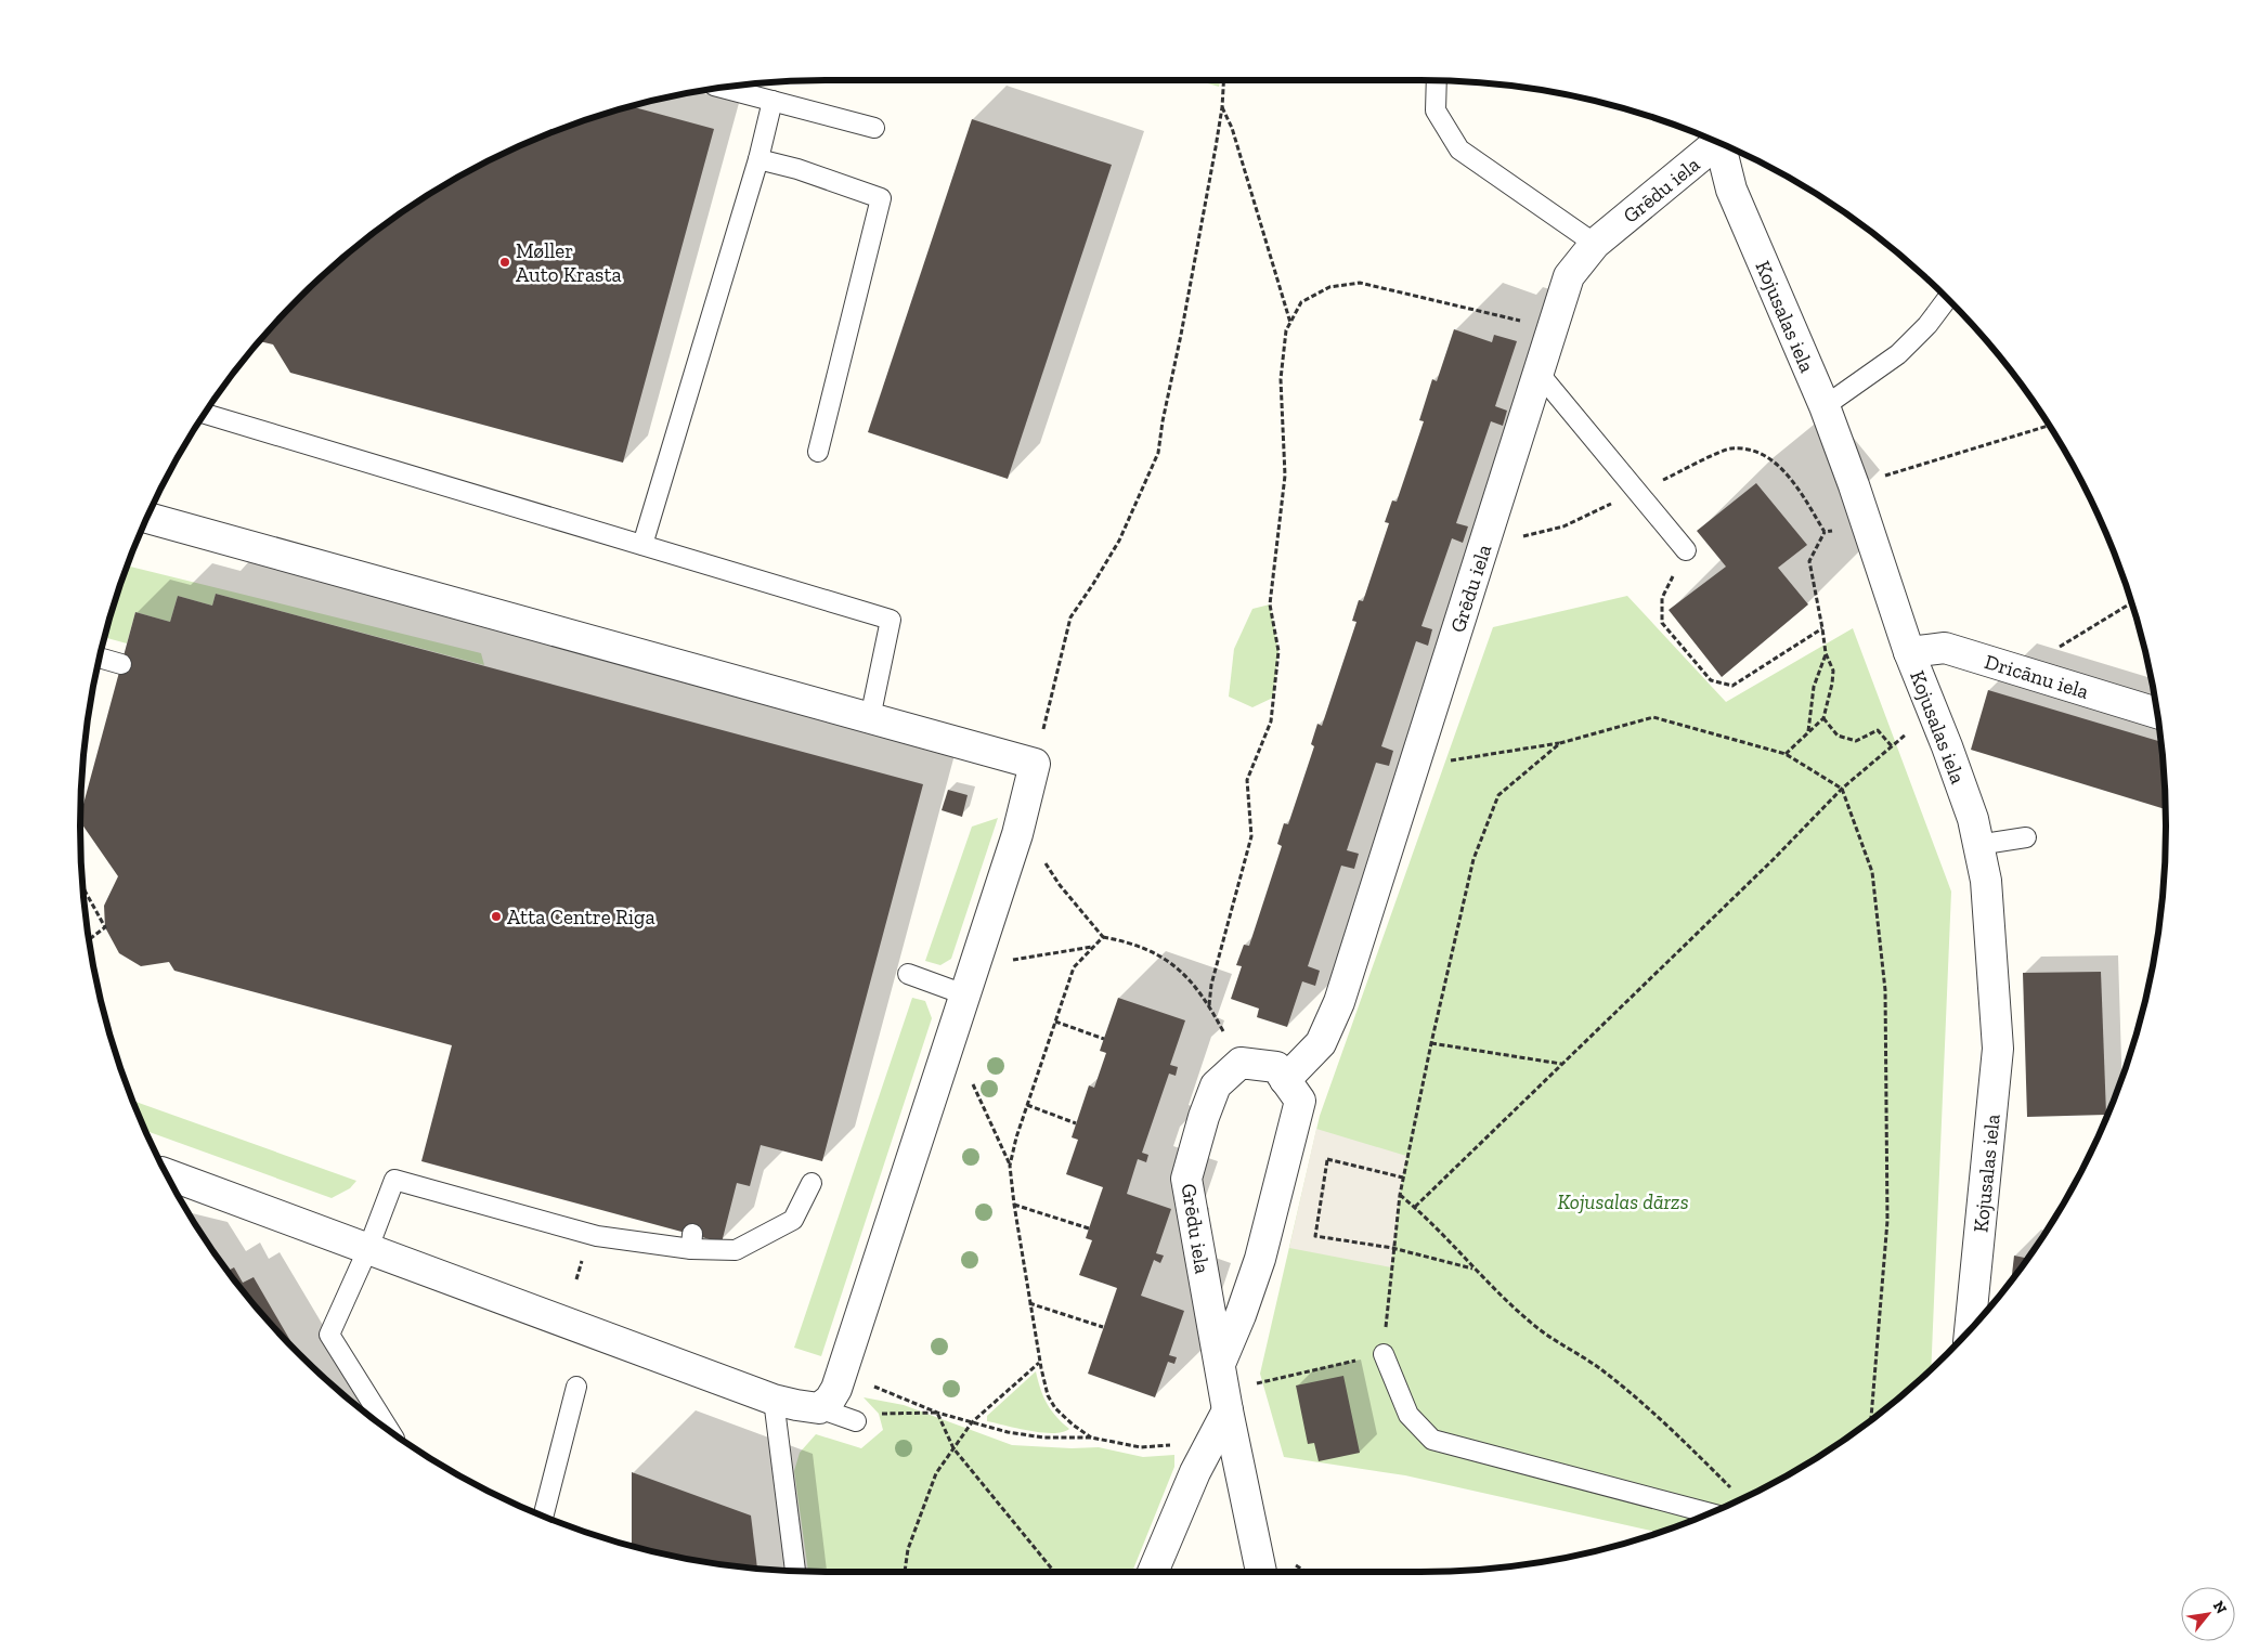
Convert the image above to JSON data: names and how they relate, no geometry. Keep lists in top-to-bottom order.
{
  "streets": {
    "street": ["Grēdu iela", "Kojusalas iela", "Dricānu iela"]
  },
  "crossings": [
    ["Kojusalas iela", "Dricānu iela"]
  ],
  "parks": ["Kojusalas dārzs"],
  "places": ["Møller Auto Krasta", "Atta Centre Riga"],
  "north": "top right"
}
